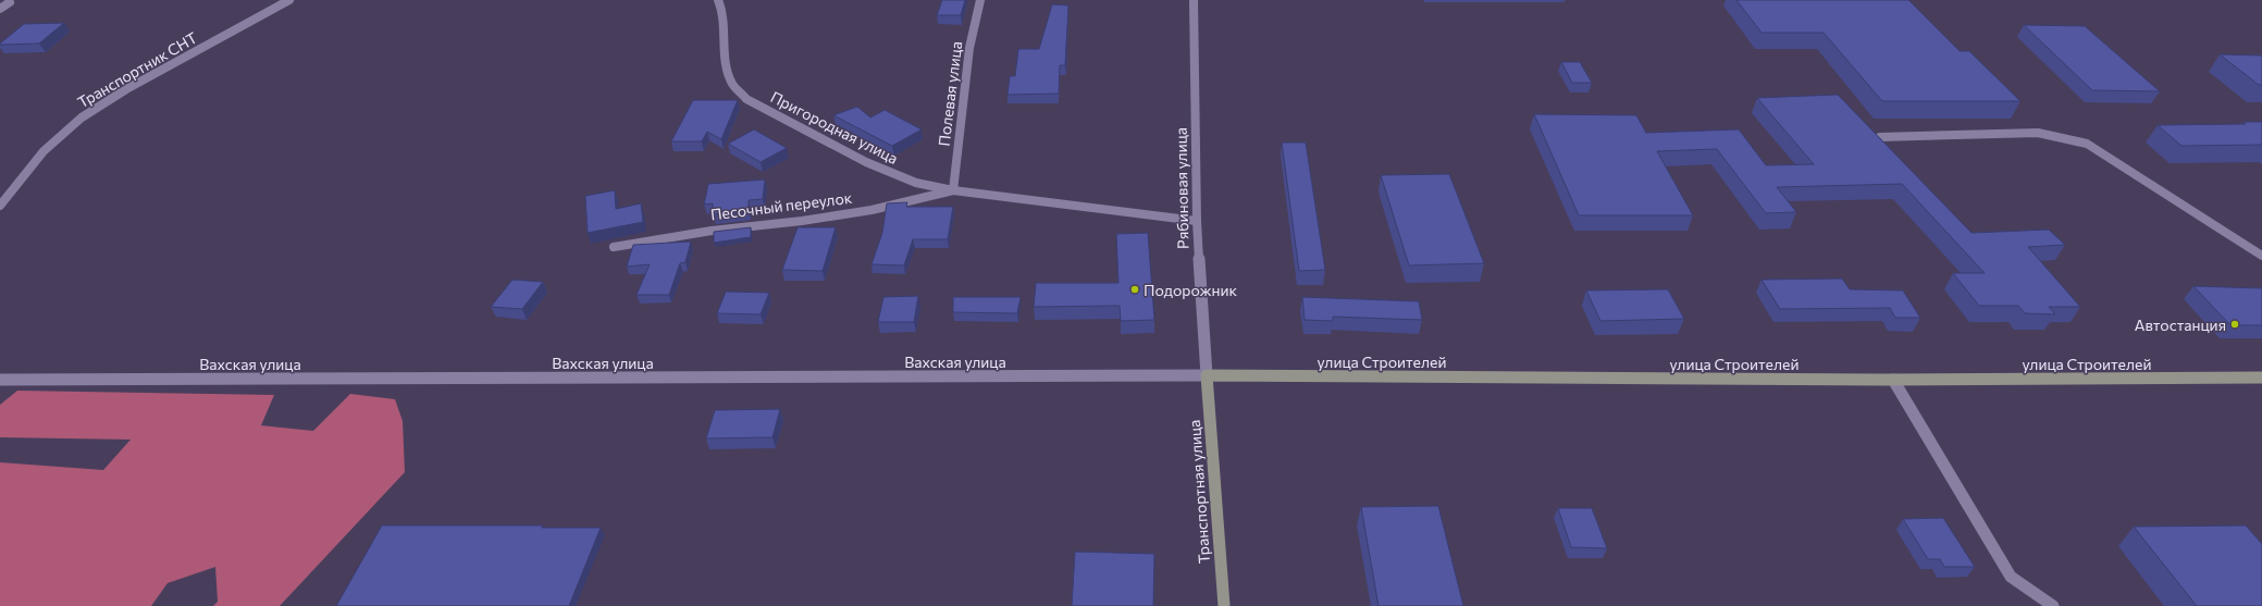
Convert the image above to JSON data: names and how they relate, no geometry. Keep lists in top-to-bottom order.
{
  "streets": {
    "main road": ["улица Строителей", "Транспортная улица"],
    "street": [
      "Транспортник СНТ",
      "Полевая улица",
      "Пригородная улица",
      "Рябиновая улица",
      "Песочный переулок",
      "Вахская улица"
    ]
  },
  "crossings": [
    ["Полевая улица", "Пригородная улица"],
    ["Полевая улица", "Песочный переулок"],
    ["Пригородная улица", "Рябиновая улица"],
    ["Пригородная улица", "Песочный переулок"],
    ["Рябиновая улица", "Вахская улица"],
    ["Рябиновая улица", "улица Строителей"],
    ["Рябиновая улица", "Транспортная улица"],
    ["Вахская улица", "улица Строителей"],
    ["Вахская улица", "Транспортная улица"],
    ["улица Строителей", "Транспортная улица"]
  ],
  "places": ["Подорожник", "Автостанция"]
}
